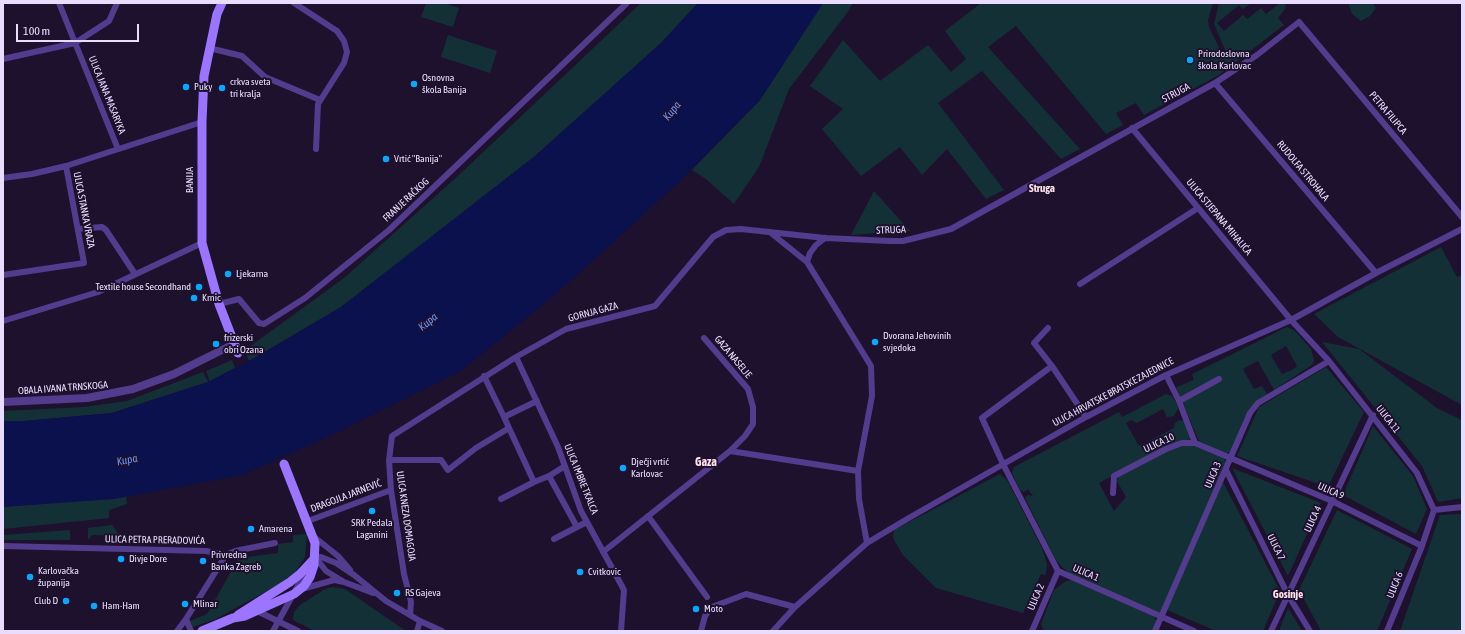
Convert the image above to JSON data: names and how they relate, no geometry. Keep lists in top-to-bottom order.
{
  "streets": {
    "main road": ["BANIJA"],
    "street": [
      "STRUGA",
      "ULICA JANA MASARYKA",
      "PETRA FILIPCA",
      "RUDOLFA STROHALA",
      "FRANJE RAČKOG",
      "ULICA STANKA VRAZA",
      "ULICA STJEPANA MIHALIĆA",
      "GORNJA GAZA",
      "GAZA NASELJE",
      "OBALA IVANA TRNSKOGA",
      "ULICA HRVATSKE BRATSKE ZAJEDNICE",
      "ULICA 11",
      "ULICA 10",
      "ULICA 3",
      "ULICA IMBRE TKALCA",
      "ULICA 9",
      "DRAGOJLA JARNEVIĆ",
      "ULICA KNEZA DOMAGOJA",
      "ULICA 4",
      "ULICA PETRA PRERADOVIĆA",
      "ULICA 7",
      "ULICA 1",
      "ULICA 6",
      "ULICA 2"
    ]
  },
  "crossings": [
    ["STRUGA", "PETRA FILIPCA"],
    ["STRUGA", "RUDOLFA STROHALA"],
    ["STRUGA", "ULICA STJEPANA MIHALIĆA"],
    ["STRUGA", "GORNJA GAZA"],
    ["ULICA JANA MASARYKA", "BANIJA"],
    ["ULICA JANA MASARYKA", "ULICA STANKA VRAZA"],
    ["RUDOLFA STROHALA", "ULICA HRVATSKE BRATSKE ZAJEDNICE"],
    ["BANIJA", "FRANJE RAČKOG"],
    ["BANIJA", "OBALA IVANA TRNSKOGA"],
    ["ULICA STJEPANA MIHALIĆA", "ULICA HRVATSKE BRATSKE ZAJEDNICE"],
    ["ULICA STJEPANA MIHALIĆA", "ULICA 11"],
    ["GORNJA GAZA", "ULICA IMBRE TKALCA"],
    ["GORNJA GAZA", "ULICA KNEZA DOMAGOJA"],
    ["GAZA NASELJE", "ULICA IMBRE TKALCA"],
    ["ULICA HRVATSKE BRATSKE ZAJEDNICE", "ULICA 11"],
    ["ULICA HRVATSKE BRATSKE ZAJEDNICE", "ULICA 1"],
    ["ULICA 11", "ULICA 3"],
    ["ULICA 11", "ULICA 4"],
    ["ULICA 3", "ULICA 9"],
    ["ULICA 3", "ULICA 7"],
    ["ULICA 3", "ULICA 1"],
    ["ULICA 9", "ULICA 4"],
    ["ULICA 9", "ULICA 6"],
    ["DRAGOJLA JARNEVIĆ", "ULICA KNEZA DOMAGOJA"],
    ["ULICA 4", "ULICA 7"],
    ["ULICA 1", "ULICA 2"]
  ],
  "districts": ["Struga", "Gaza", "Gosinje"],
  "water": ["Kupa"],
  "places": [
    "Prirodoslovna škola Karlovac",
    "Osnovna škola Banija",
    "Puky",
    "crkva sveta tri kralja",
    "Vrtić \"Banija\"",
    "Ljekarna",
    "Textile house Secondhand",
    "Krnic",
    "Dvorana Jehovinih svjedoka",
    "frizerski obri Ozana",
    "Dječji vrtić Karlovac",
    "SRK Pedala Laganini",
    "Amarena",
    "Divje Dore",
    "Privredna Banka Zagreb",
    "Cvitkovic",
    "Karlovačka županija",
    "RS Gajeva",
    "Club D",
    "Mlinar",
    "Ham-Ham",
    "Moto"
  ],
  "scale_bar": "100 m"
}
